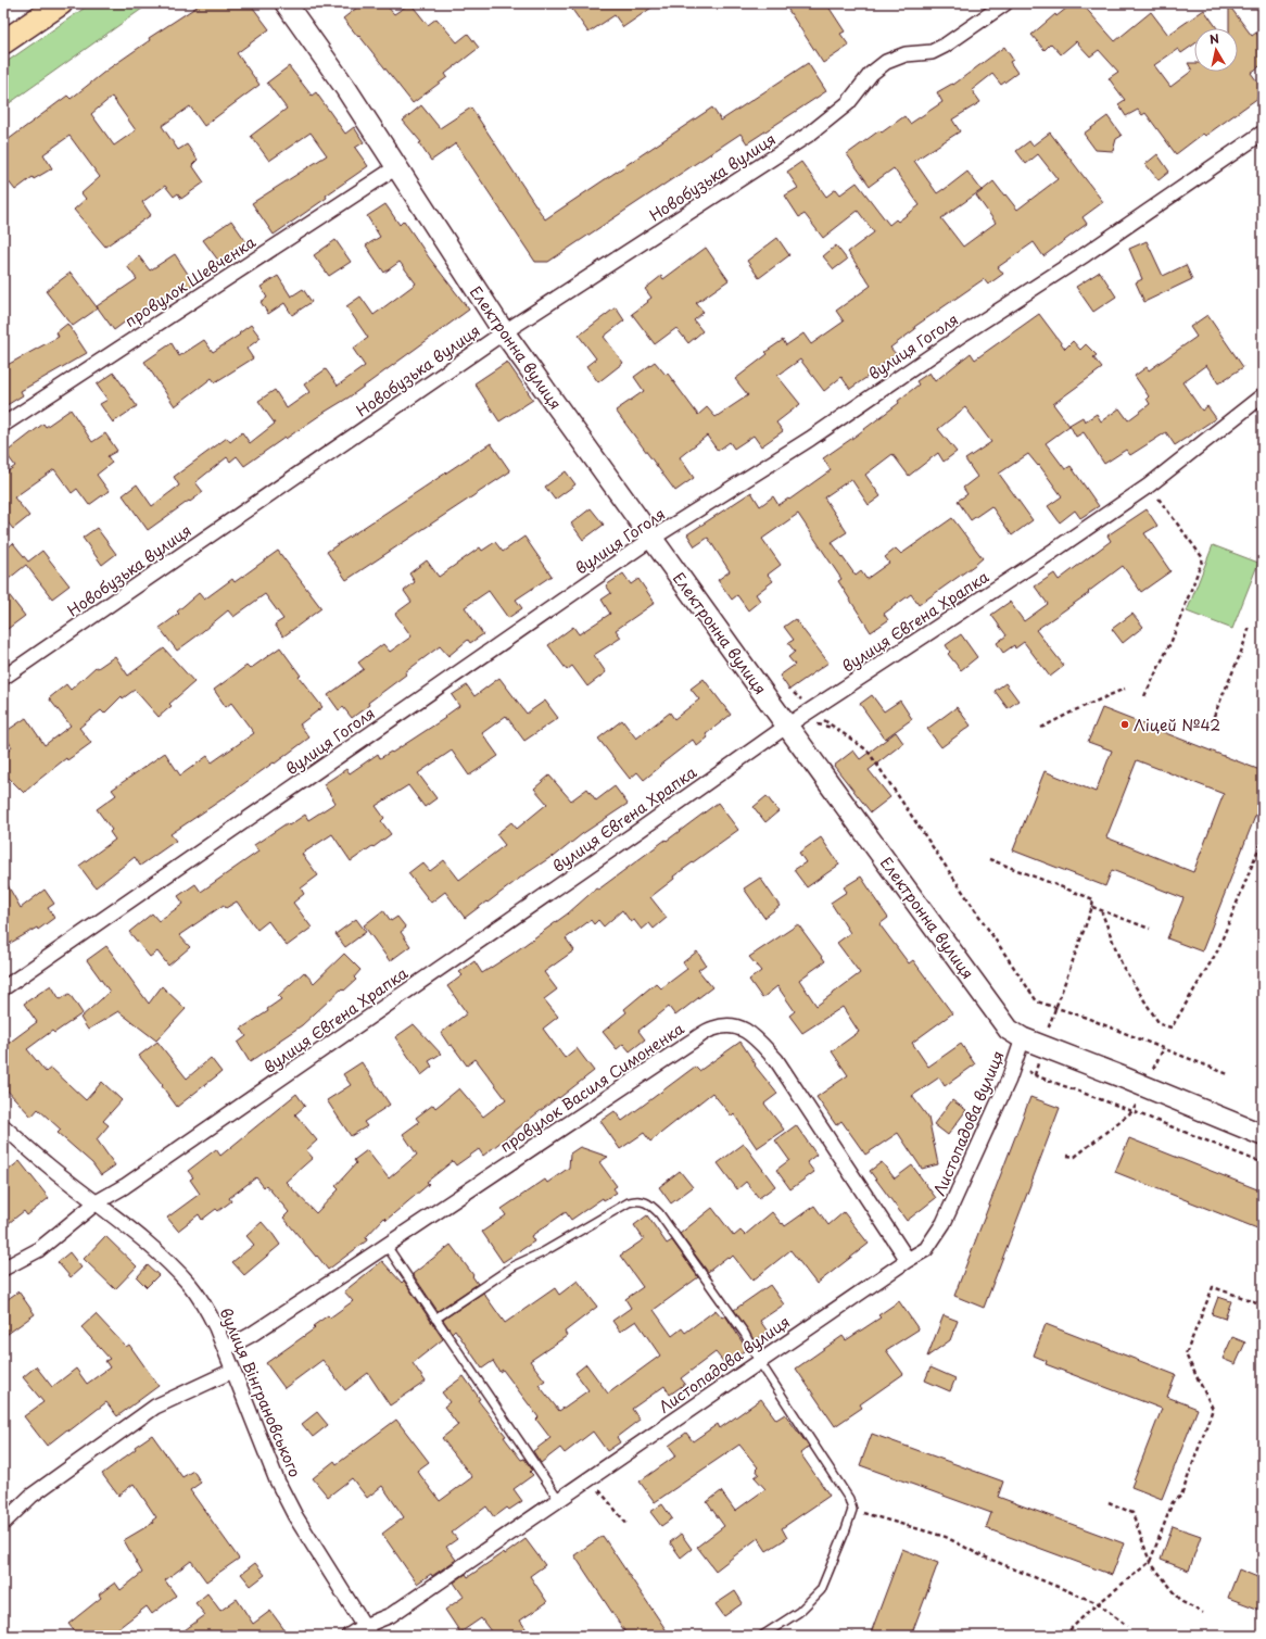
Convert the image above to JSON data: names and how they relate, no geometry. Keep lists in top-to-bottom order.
{
  "streets": {
    "street": [
      "Новобузька вулиця",
      "провулок Шевченка",
      "вулиця Гоголя",
      "Електронна вулиця",
      "вулиця Євгена Храпка",
      "провулок Василя Симоненка",
      "Листопадова вулиця",
      "вулиця Вінграновського"
    ]
  },
  "crossings": [
    ["Новобузька вулиця", "Електронна вулиця"],
    ["провулок Шевченка", "Електронна вулиця"],
    ["вулиця Гоголя", "Електронна вулиця"],
    ["Електронна вулиця", "вулиця Євгена Храпка"],
    ["Електронна вулиця", "Листопадова вулиця"],
    ["вулиця Євгена Храпка", "вулиця Вінграновського"],
    ["провулок Василя Симоненка", "Листопадова вулиця"],
    ["провулок Василя Симоненка", "вулиця Вінграновського"],
    ["Листопадова вулиця", "вулиця Вінграновського"]
  ],
  "places": ["Ліцей №42"],
  "north": "top"
}
